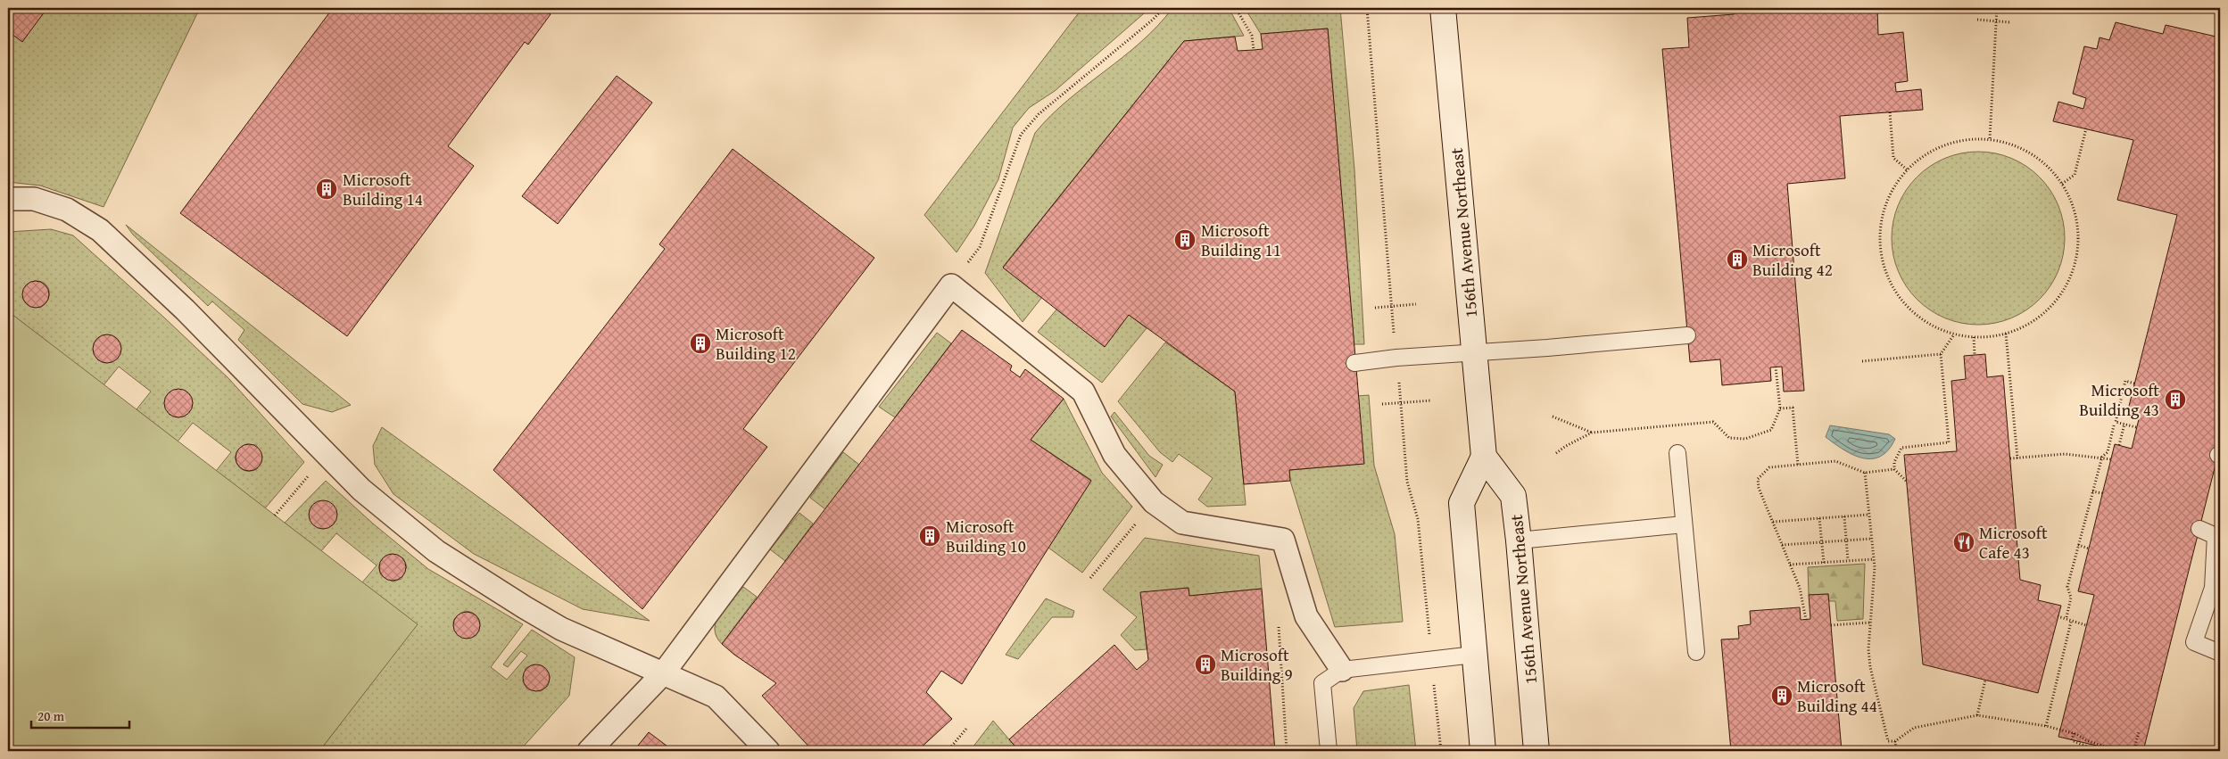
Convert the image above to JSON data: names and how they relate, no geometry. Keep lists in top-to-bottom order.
{
  "streets": {
    "main road": ["156th Avenue Northeast"]
  },
  "places": {
    "building": [
      "Microsoft Building 14",
      "Microsoft Building 11",
      "Microsoft Building 42",
      "Microsoft Building 12",
      "Microsoft Building 43",
      "Microsoft Building 10",
      "Microsoft Building 9",
      "Microsoft Building 44"
    ],
    "restaurant": ["Microsoft Cafe 43"]
  },
  "scale_bar": "20 m"
}
